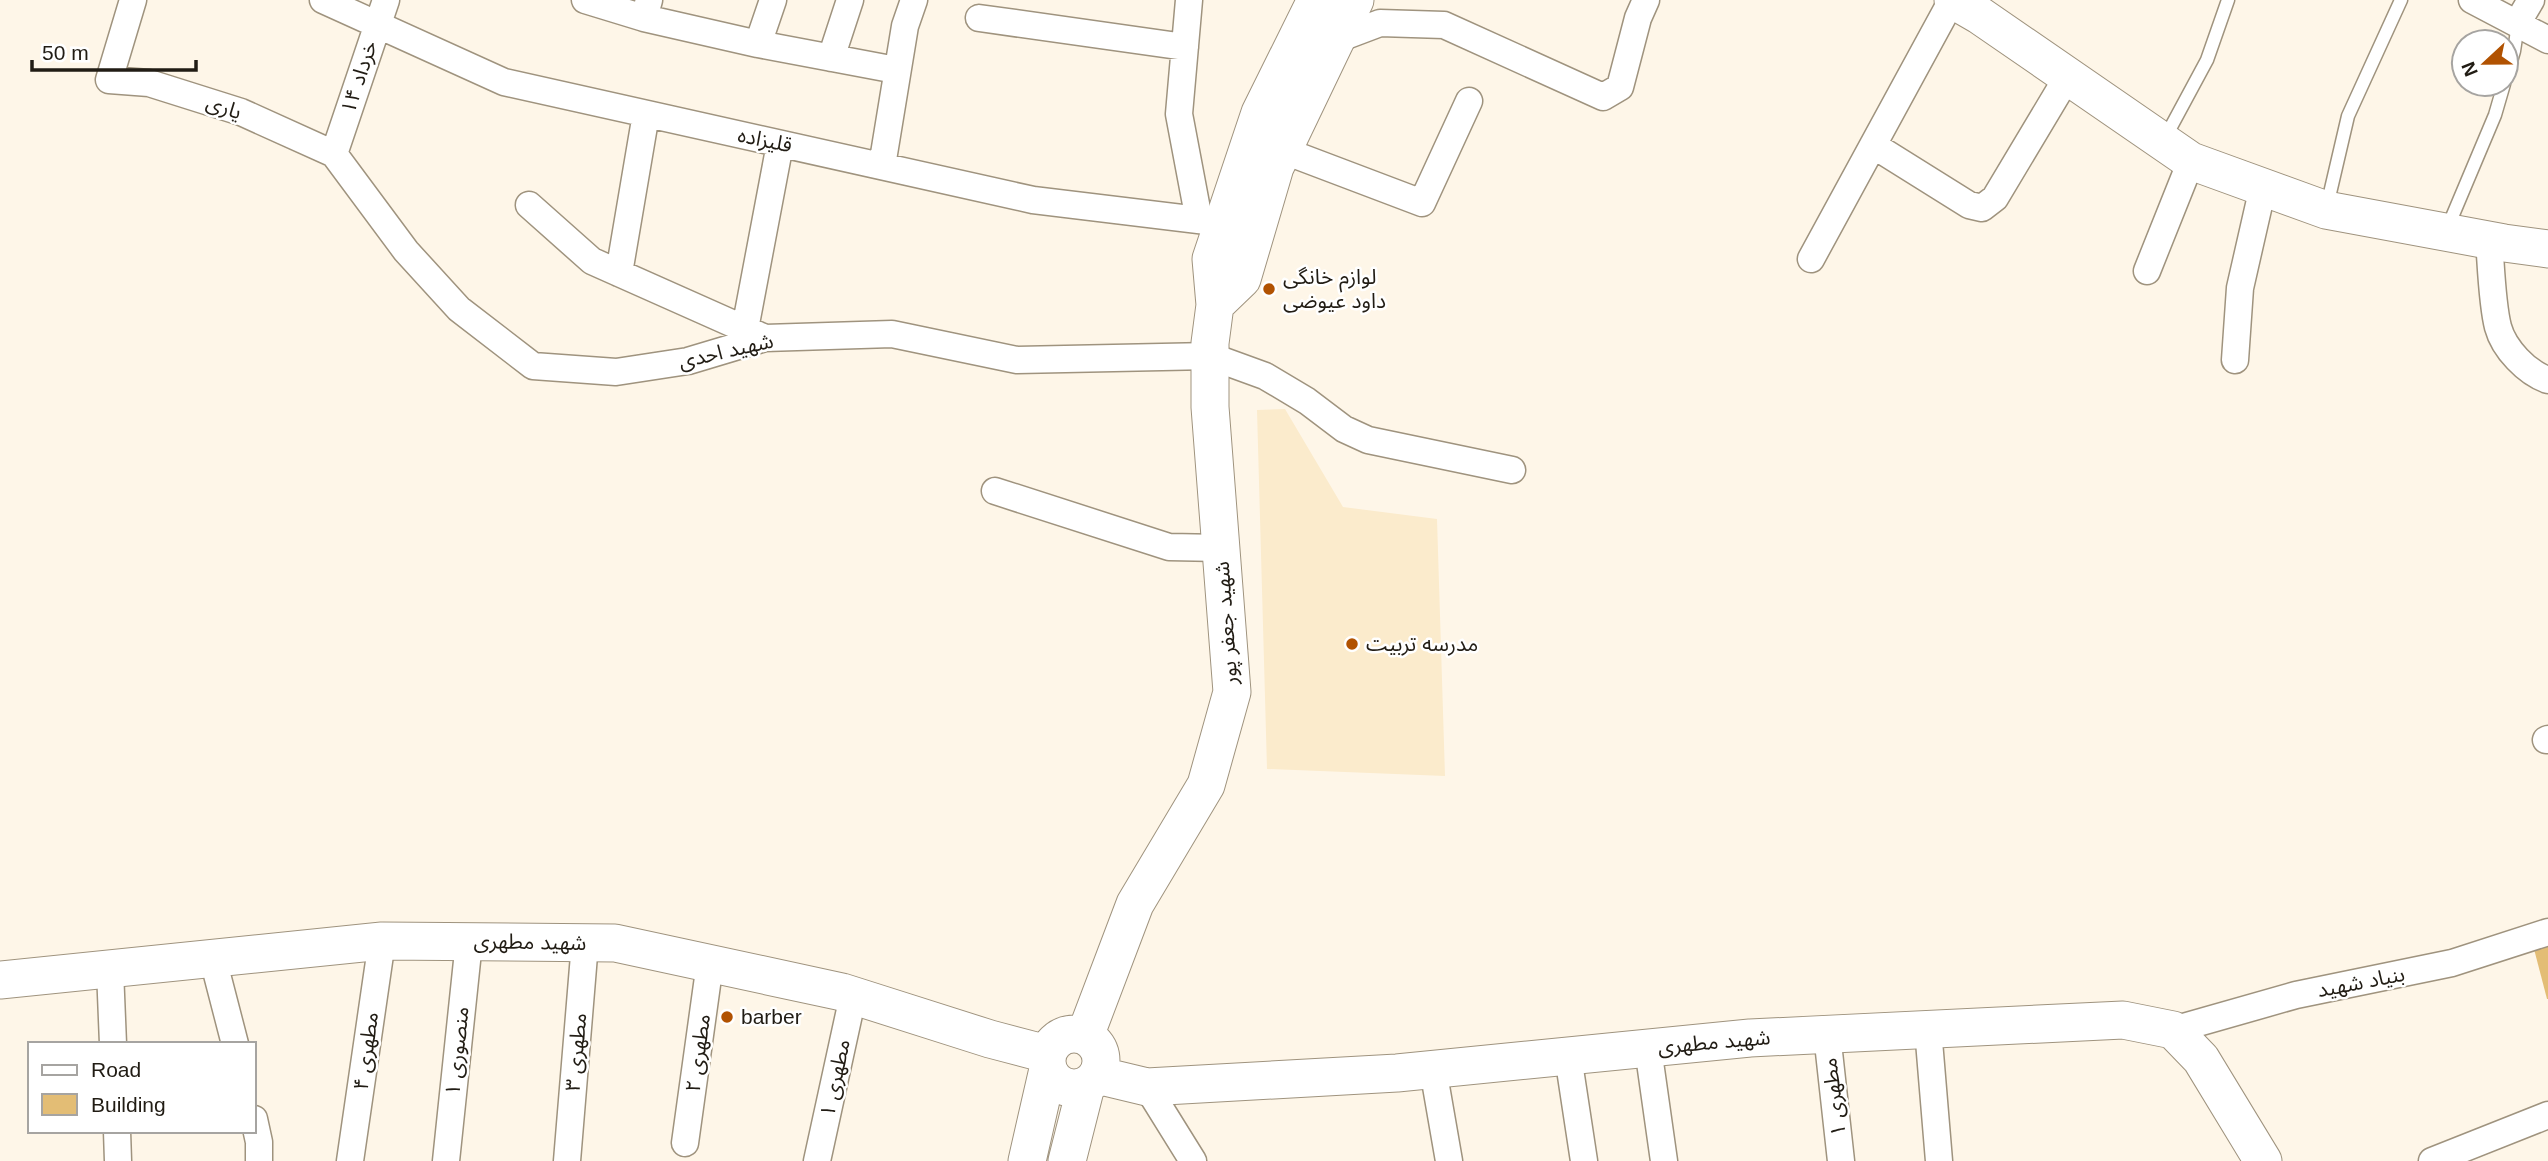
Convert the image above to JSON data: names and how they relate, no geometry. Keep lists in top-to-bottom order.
{
  "streets": {
    "street": [
      "۱۴ خرداد",
      "یاری",
      "قلیزاده",
      "شهید احدی",
      "شهید جعفر پور",
      "شهید مطهری",
      "بنیاد شهید",
      "مطهری ۴",
      "منصوری ۱",
      "مطهری ۳",
      "مطهری ۲",
      "مطهری ۱"
    ]
  },
  "crossings": [
    ["۱۴ خرداد", "یاری"],
    ["۱۴ خرداد", "قلیزاده"],
    ["۱۴ خرداد", "شهید احدی"],
    ["یاری", "شهید احدی"],
    ["قلیزاده", "شهید جعفر پور"],
    ["شهید احدی", "شهید جعفر پور"],
    ["شهید جعفر پور", "شهید مطهری"],
    ["شهید مطهری", "بنیاد شهید"],
    ["شهید مطهری", "مطهری ۴"],
    ["شهید مطهری", "منصوری ۱"],
    ["شهید مطهری", "مطهری ۳"],
    ["شهید مطهری", "مطهری ۲"],
    ["شهید مطهری", "مطهری ۱"]
  ],
  "places": ["لوازم خانگی داود عیوضی", "مدرسه تربیت", "barber"],
  "legend": ["Road", "Building"],
  "scale_bar": "50 m",
  "north": "left"
}
